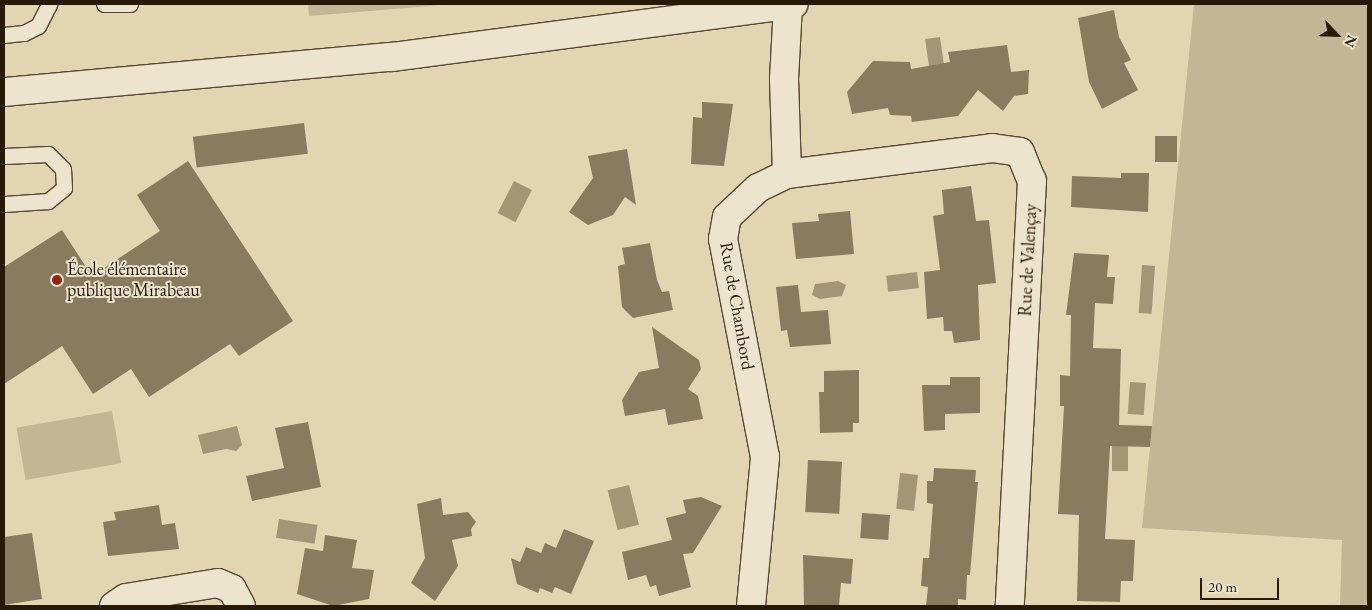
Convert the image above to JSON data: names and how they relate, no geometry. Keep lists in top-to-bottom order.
{
  "streets": {
    "street": ["Rue de Valençay", "Rue de Chambord"]
  },
  "crossings": [
    ["Rue de Valençay", "Rue de Chambord"]
  ],
  "places": ["École élémentaire publique Mirabeau"],
  "scale_bar": "20 m",
  "north": "bottom right"
}
